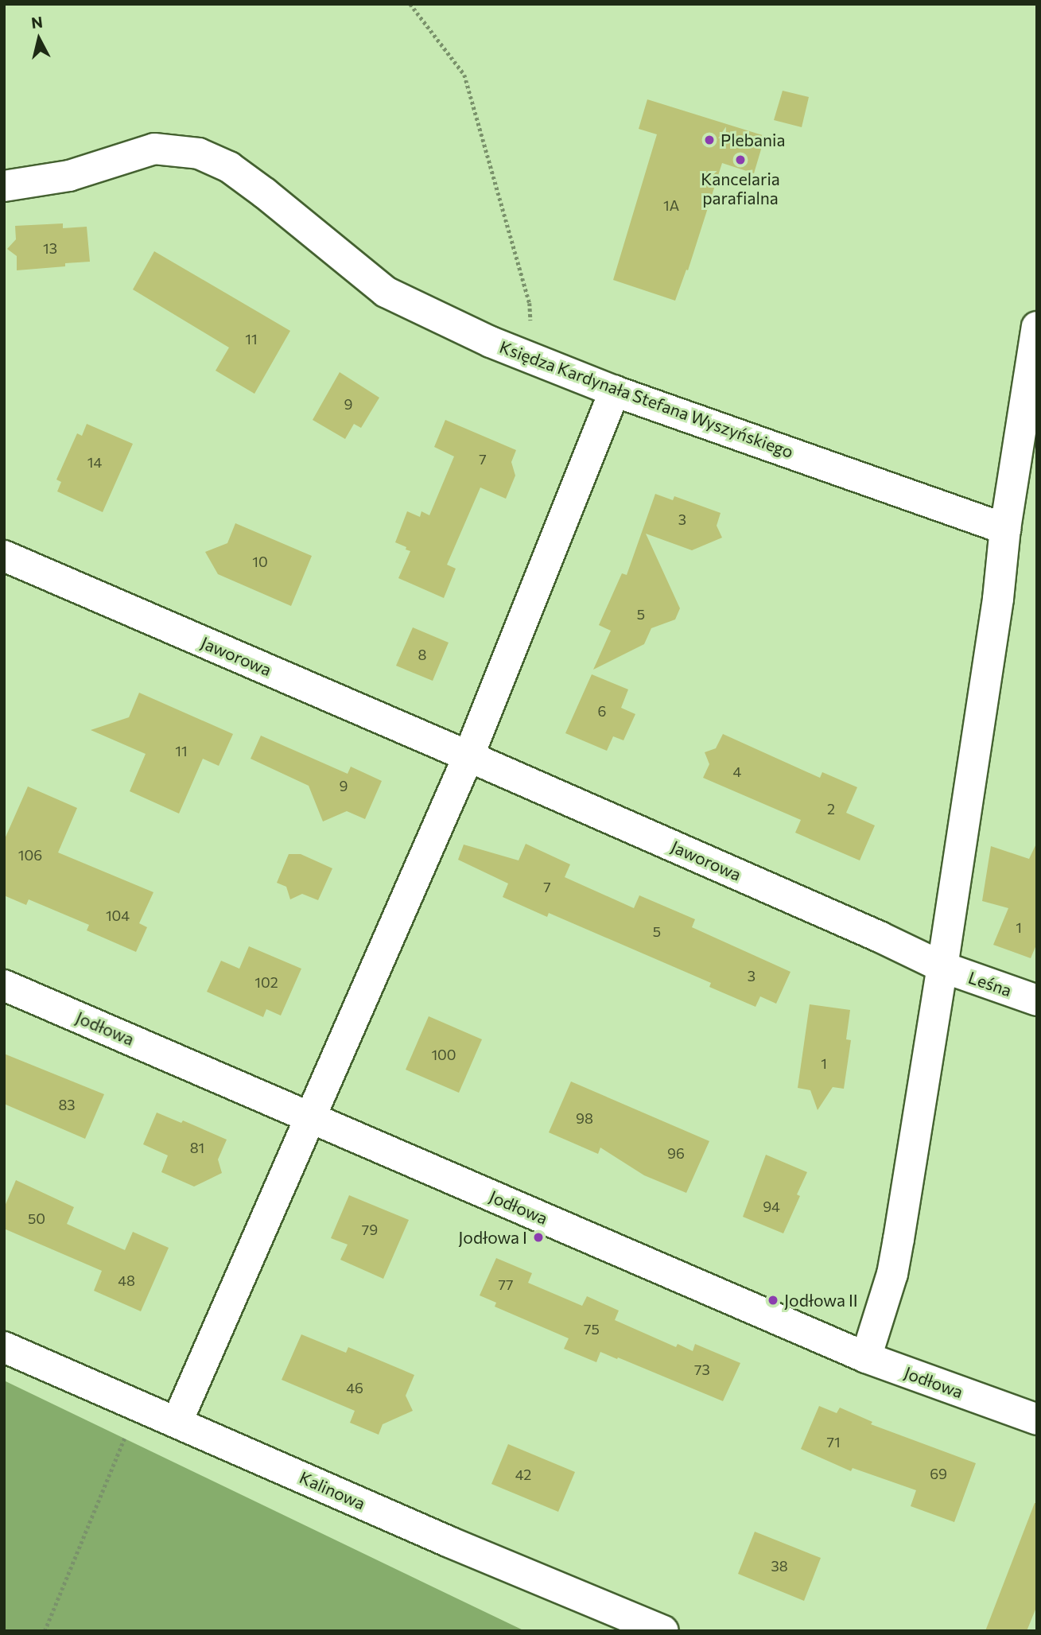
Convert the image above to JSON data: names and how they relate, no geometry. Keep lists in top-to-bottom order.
{
  "streets": {
    "street": [
      "Księdza Kardynała Stefana Wyszyńskiego",
      "Jaworowa",
      "Leśna",
      "Jodłowa",
      "Kalinowa"
    ]
  },
  "crossings": [
    ["Jaworowa", "Leśna"]
  ],
  "places": [
    "Plebania",
    "Kancelaria parafialna",
    "Jodłowa I",
    "Jodłowa II"
  ],
  "house_numbers": [
    "1A",
    "13",
    "11",
    "9",
    "7",
    "14",
    "3",
    "10",
    "5",
    "8",
    "6",
    "11",
    "4",
    "9",
    "2",
    "106",
    "7",
    "104",
    "1",
    "5",
    "3",
    "102",
    "100",
    "1",
    "83",
    "98",
    "81",
    "96",
    "94",
    "50",
    "79",
    "48",
    "77",
    "75",
    "73",
    "46",
    "71",
    "69",
    "42",
    "38"
  ],
  "north": "top"
}
